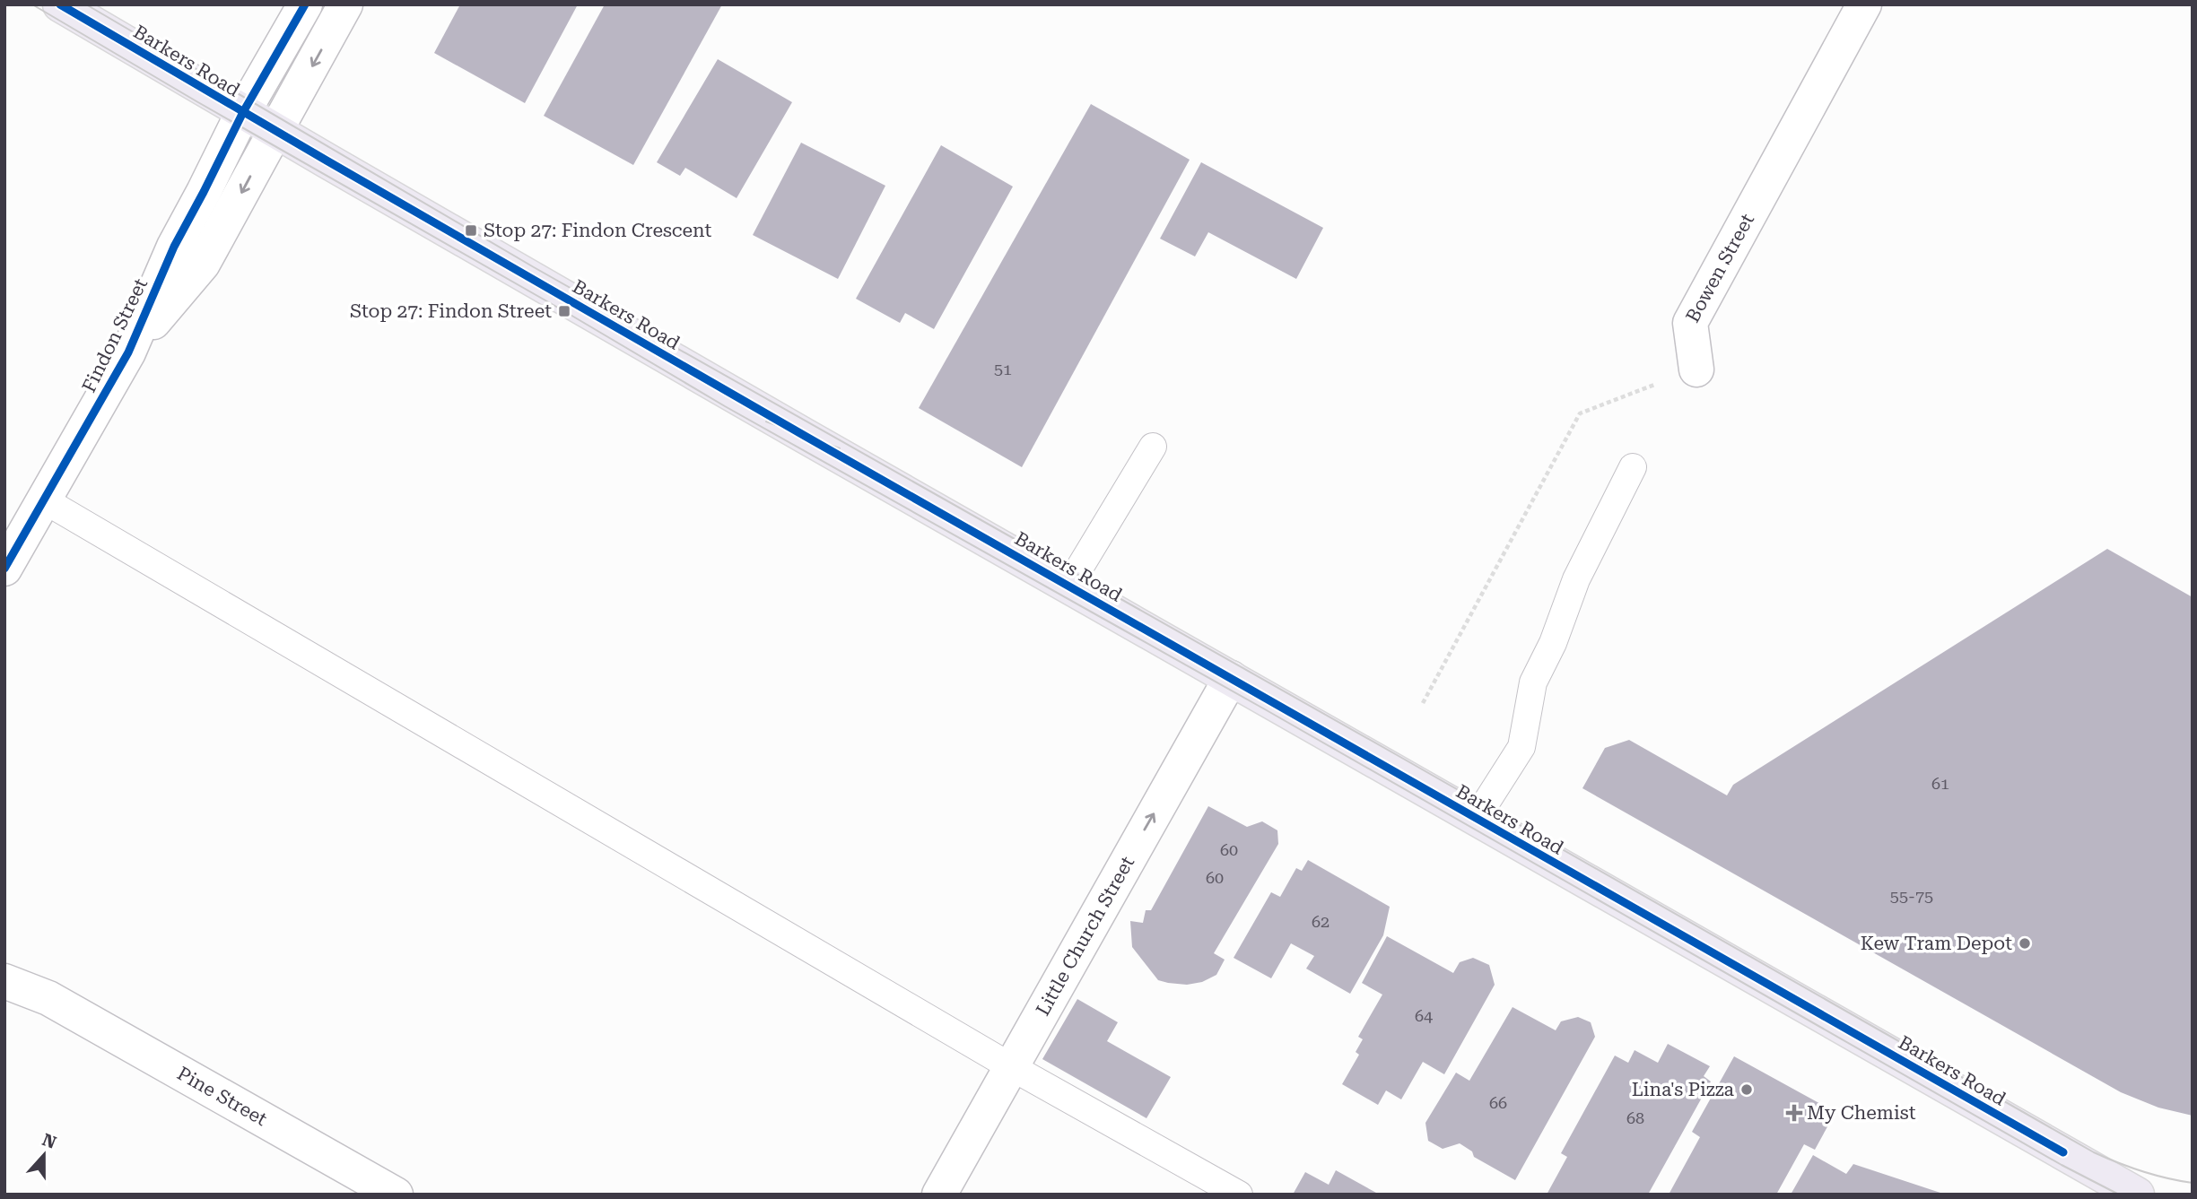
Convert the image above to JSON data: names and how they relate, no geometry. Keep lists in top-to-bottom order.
{
  "streets": {
    "main road": ["Barkers Road"],
    "street": [
      "Bowen Street",
      "Findon Street",
      "Little Church Street",
      "Pine Street"
    ]
  },
  "crossings": [
    ["Barkers Road", "Findon Street"],
    ["Barkers Road", "Little Church Street"]
  ],
  "one_way": ["Little Church Street"],
  "places": {
    "transit": ["Stop 27: Findon Crescent", "Stop 27: Findon Street"],
    "other": ["Kew Tram Depot", "Lina's Pizza"],
    "health": ["My Chemist"]
  },
  "house_numbers": [
    "51",
    "61",
    "60",
    "60",
    "55-75",
    "62",
    "64",
    "66",
    "68"
  ],
  "north": "top"
}
